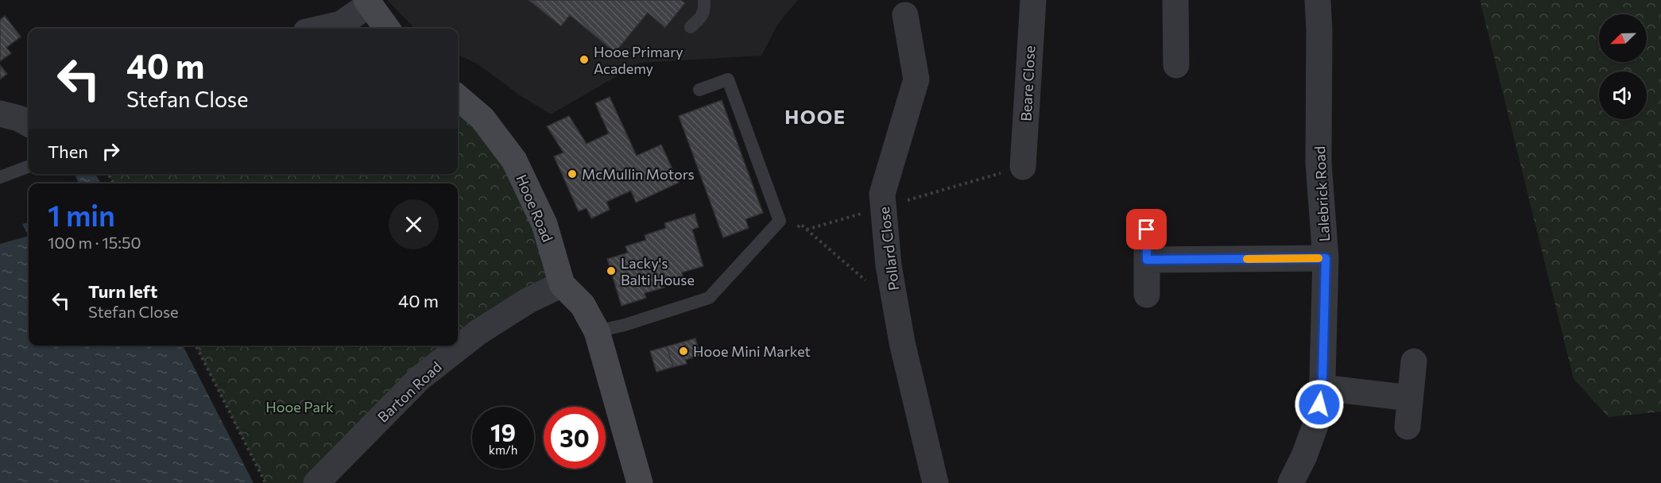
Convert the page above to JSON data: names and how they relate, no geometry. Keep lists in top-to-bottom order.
{
  "streets": {
    "street": [
      "Beare Close",
      "Lalebrick Road",
      "Hooe Road",
      "Pollard Close",
      "Barton Road"
    ]
  },
  "crossings": [
    ["Hooe Road", "Barton Road"]
  ],
  "districts": ["HOOE"],
  "parks": ["Hooe Park"],
  "places": [
    "Hooe Primary Academy",
    "McMullin Motors",
    "Lacky's Balti House",
    "Hooe Mini Market"
  ],
  "north": "bottom left",
  "page": {
    "turn": ["40 m", "Stefan Close"],
    "then": "Then",
    "heading": ["1 min", "100 m · 15:50"],
    "list": [
      {
        "name": "Turn left",
        "note": "Stefan Close",
        "value": "40 m"
      }
    ],
    "speed": "19 km/h",
    "limit": "30"
  }
}
